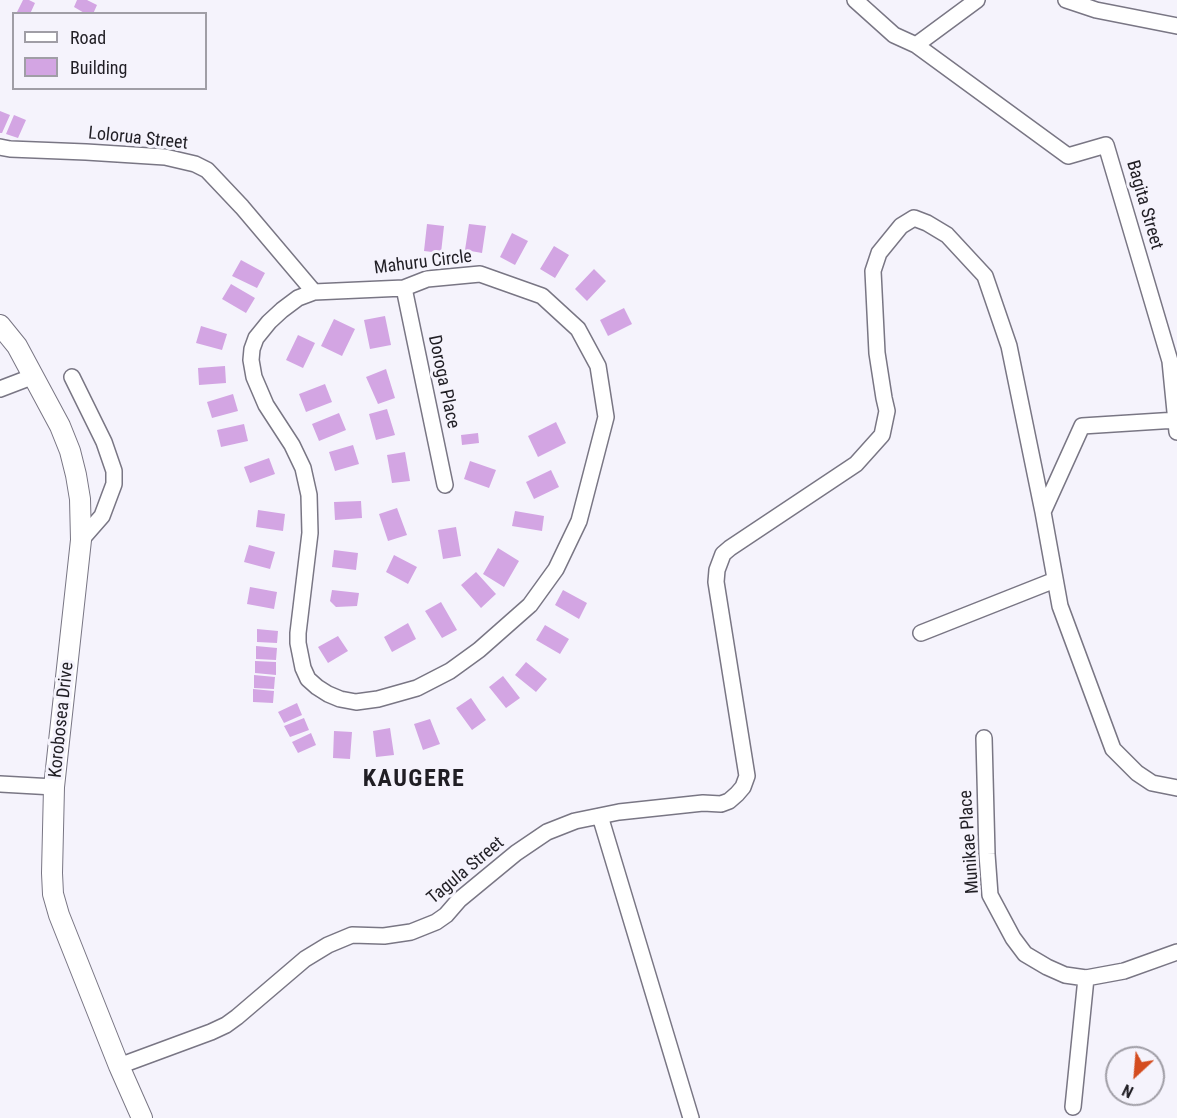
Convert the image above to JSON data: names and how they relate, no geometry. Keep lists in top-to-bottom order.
{
  "streets": {
    "main road": ["Korobosea Drive"],
    "street": [
      "Lolorua Street",
      "Bagita Street",
      "Mahuru Circle",
      "Doroga Place",
      "Munikae Place",
      "Tagula Street"
    ]
  },
  "crossings": [
    ["Lolorua Street", "Mahuru Circle"],
    ["Mahuru Circle", "Doroga Place"],
    ["Korobosea Drive", "Tagula Street"]
  ],
  "districts": ["KAUGERE"],
  "legend": ["Road", "Building"],
  "north": "bottom left"
}
